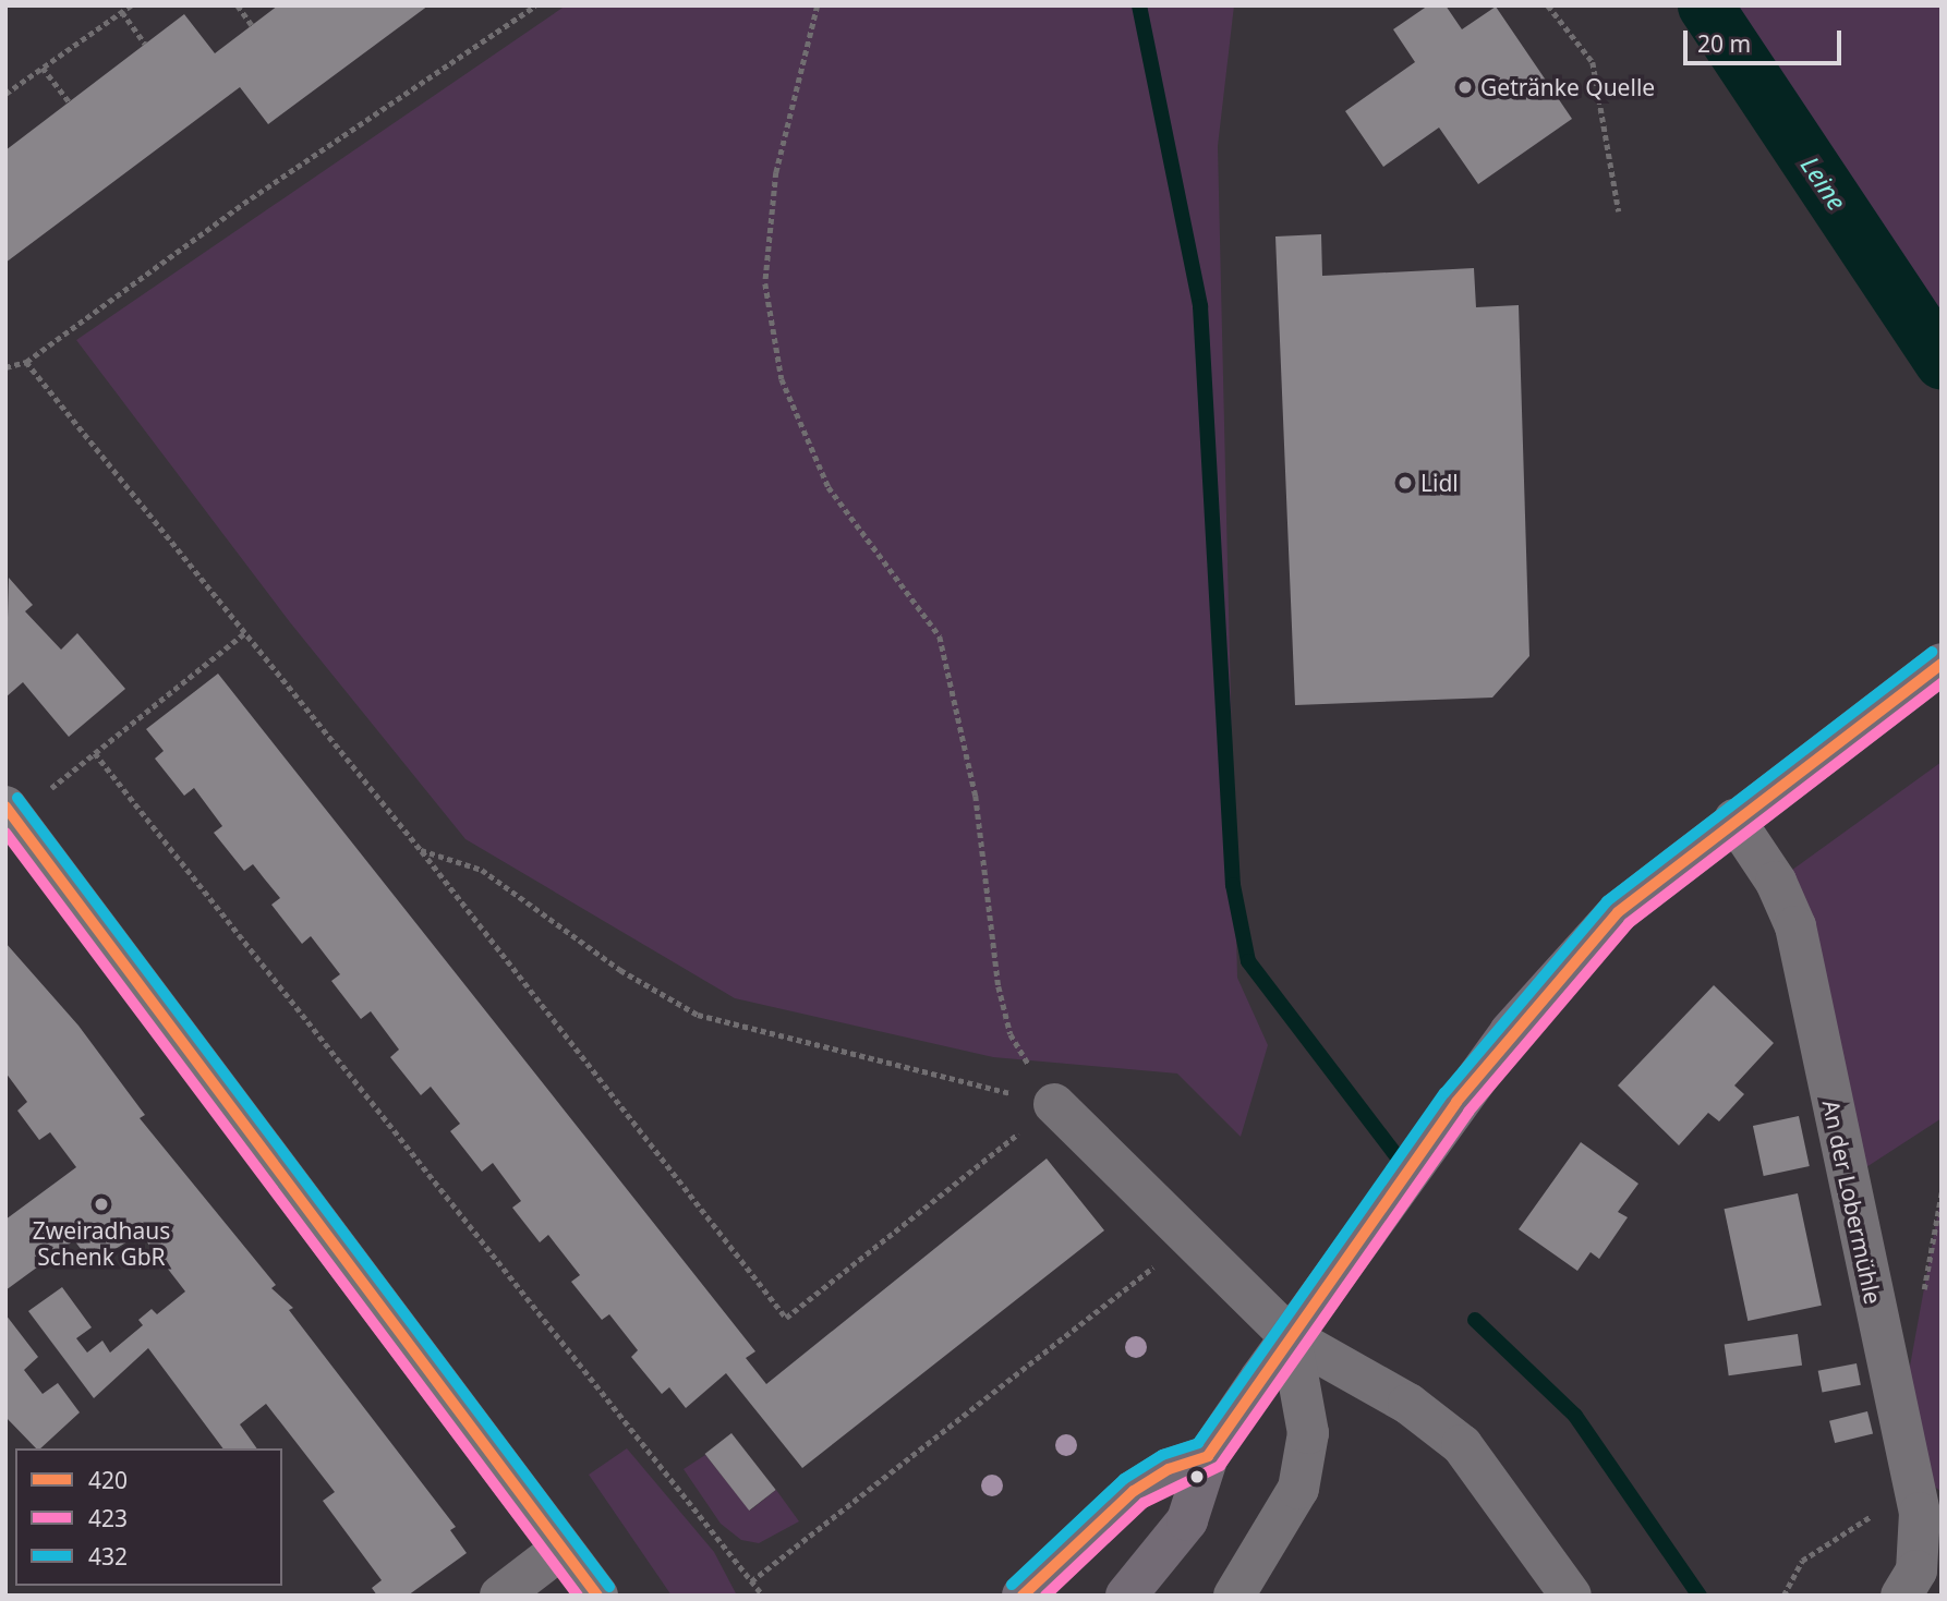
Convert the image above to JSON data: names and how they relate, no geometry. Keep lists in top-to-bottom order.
{
  "streets": {
    "street": ["An der Lobermühle"]
  },
  "water": ["Leine"],
  "places": ["Getränke Quelle", "Lidl", "Zweiradhaus Schenk GbR"],
  "lines": ["transit line 432", "transit line 420", "transit line 423"],
  "legend": ["420", "423", "432"],
  "scale_bar": "20 m"
}
